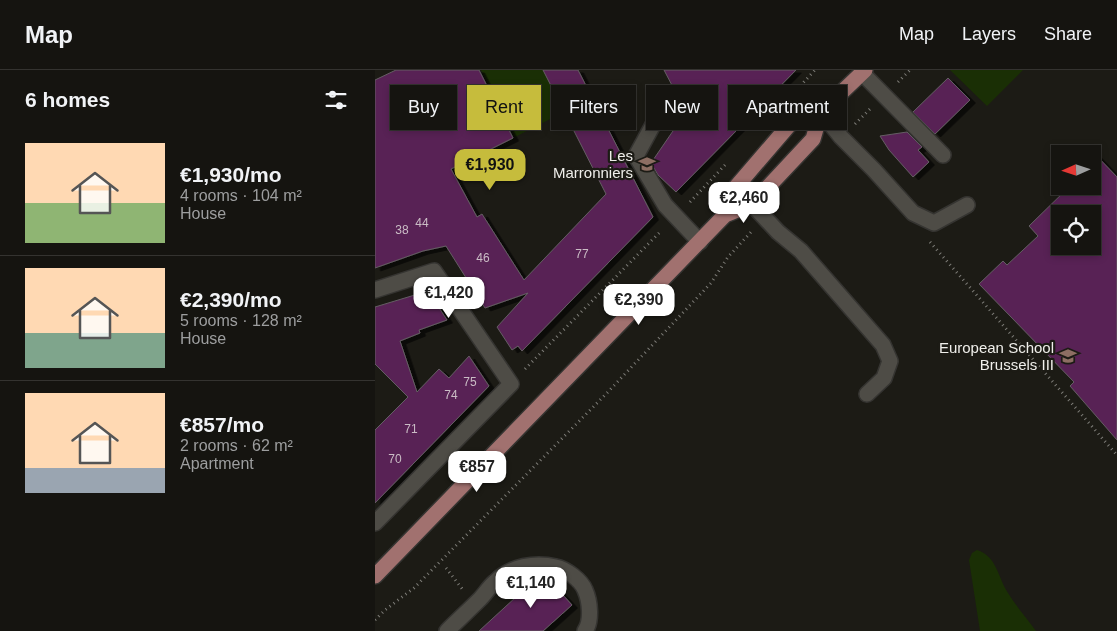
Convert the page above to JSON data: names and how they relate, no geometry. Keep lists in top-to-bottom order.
{
  "places": {
    "school or university": ["Les Marronniers", "European School Brussels III"]
  },
  "house_numbers": [
    "44",
    "38",
    "77",
    "46",
    "75",
    "74",
    "71",
    "70"
  ],
  "north": "left",
  "page": {
    "header": "Map",
    "nav": ["Map", "Layers", "Share"],
    "heading": "6 homes",
    "chip": [
      "Buy",
      "Rent",
      "Filters",
      "New",
      "Apartment"
    ],
    "list": [
      {
        "name": "€1,930/mo",
        "note": "4 rooms · 104 m² · House"
      },
      {
        "name": "€2,390/mo",
        "note": "5 rooms · 128 m² · House"
      },
      {
        "name": "€857/mo",
        "note": "2 rooms · 62 m² · Apartment"
      }
    ],
    "price": [
      "€1,930",
      "€2,460",
      "€1,420",
      "€2,390",
      "€857",
      "€1,140"
    ]
  }
}
